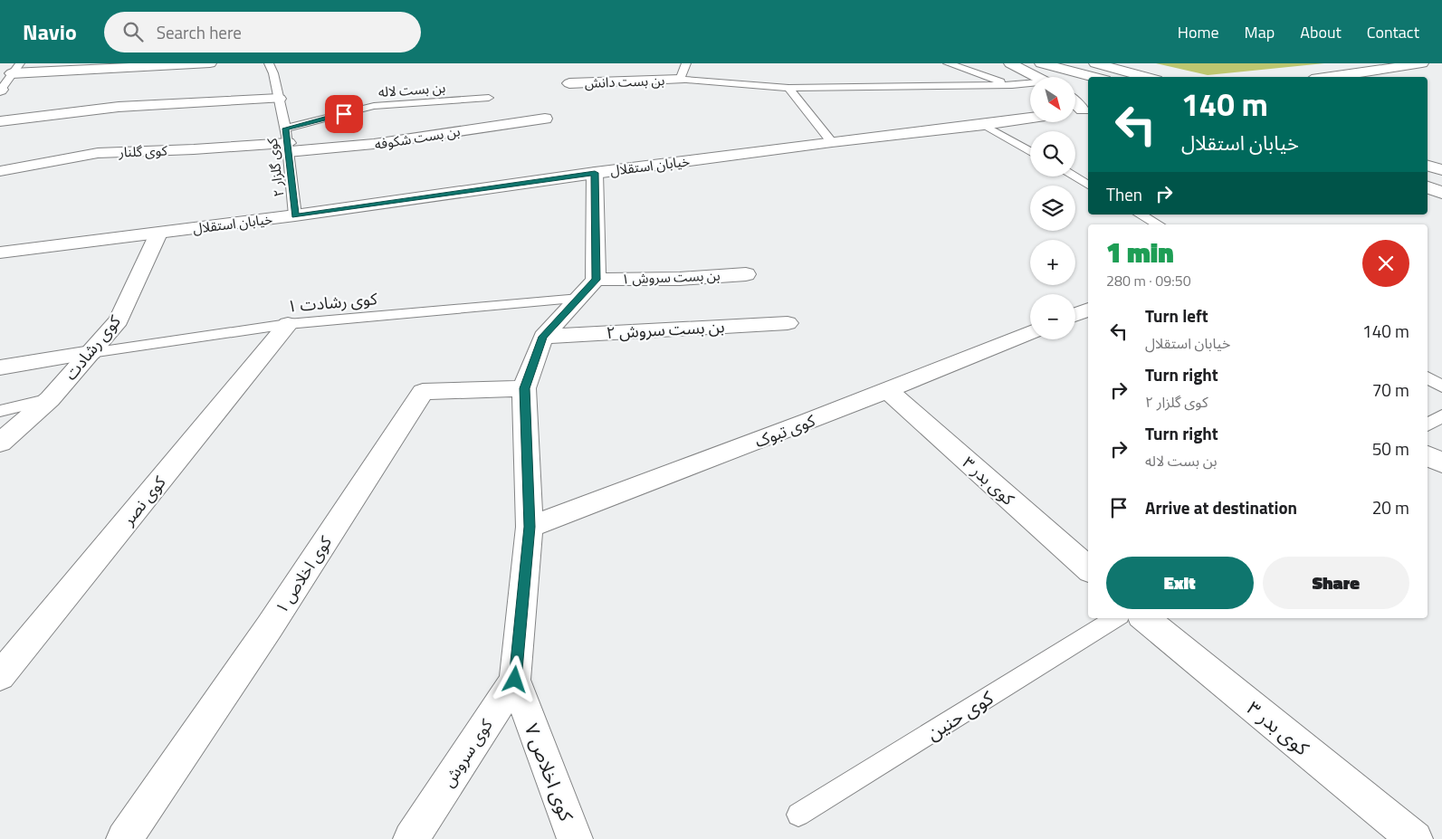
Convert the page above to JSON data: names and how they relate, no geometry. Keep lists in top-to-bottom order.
{
  "streets": {
    "street": [
      "بن بست دانش",
      "بن بست شکوفه",
      "کوی گلنار",
      "خیابان استقلال",
      "بن بست سروش ۱",
      "بن بست سروش ۲",
      "کوی رشادت",
      "کوی تبوک",
      "کوی بدر ۳",
      "کوی نصر",
      "کوی اخلاص ۱",
      "کوی سروش",
      "کوی اخلاص ۷"
    ],
    "lane": [
      "بن بست لاله",
      "کوی گلزار ۲",
      "کوی رشادت ۱",
      "کوی حنین"
    ]
  },
  "crossings": [
    ["بن بست لاله", "بن بست شکوفه"],
    ["بن بست لاله", "کوی گلنار"],
    ["بن بست لاله", "کوی گلزار ۲"],
    ["بن بست شکوفه", "کوی گلنار"],
    ["بن بست شکوفه", "کوی گلزار ۲"],
    ["کوی گلنار", "کوی گلزار ۲"],
    ["خیابان استقلال", "کوی گلزار ۲"],
    ["خیابان استقلال", "کوی رشادت"],
    ["بن بست سروش ۱", "کوی سروش"],
    ["کوی رشادت ۱", "کوی رشادت"],
    ["کوی رشادت ۱", "کوی نصر"],
    ["کوی رشادت ۱", "کوی سروش"],
    ["بن بست سروش ۲", "کوی سروش"],
    ["کوی تبوک", "کوی بدر ۳"],
    ["کوی تبوک", "کوی سروش"],
    ["کوی اخلاص ۱", "کوی سروش"],
    ["کوی سروش", "کوی اخلاص ۷"]
  ],
  "north": "bottom right",
  "page": {
    "header": "Navio",
    "search": "Search here",
    "nav": [
      "Home",
      "Map",
      "About",
      "Contact"
    ],
    "map_buttons": ["+", "−"],
    "turn": ["140 m", "خیابان استقلال"],
    "then": "Then",
    "heading": ["1 min", "280 m · 09:50"],
    "list": [
      {
        "name": "Turn left",
        "note": "خیابان استقلال",
        "value": "140 m"
      },
      {
        "name": "Turn right",
        "note": "کوی گلزار ۲",
        "value": "70 m"
      },
      {
        "name": "Turn right",
        "note": "بن بست لاله",
        "value": "50 m"
      },
      {
        "name": "Arrive at destination",
        "value": "20 m"
      }
    ],
    "buttons": ["Exit", "Share"]
  }
}
